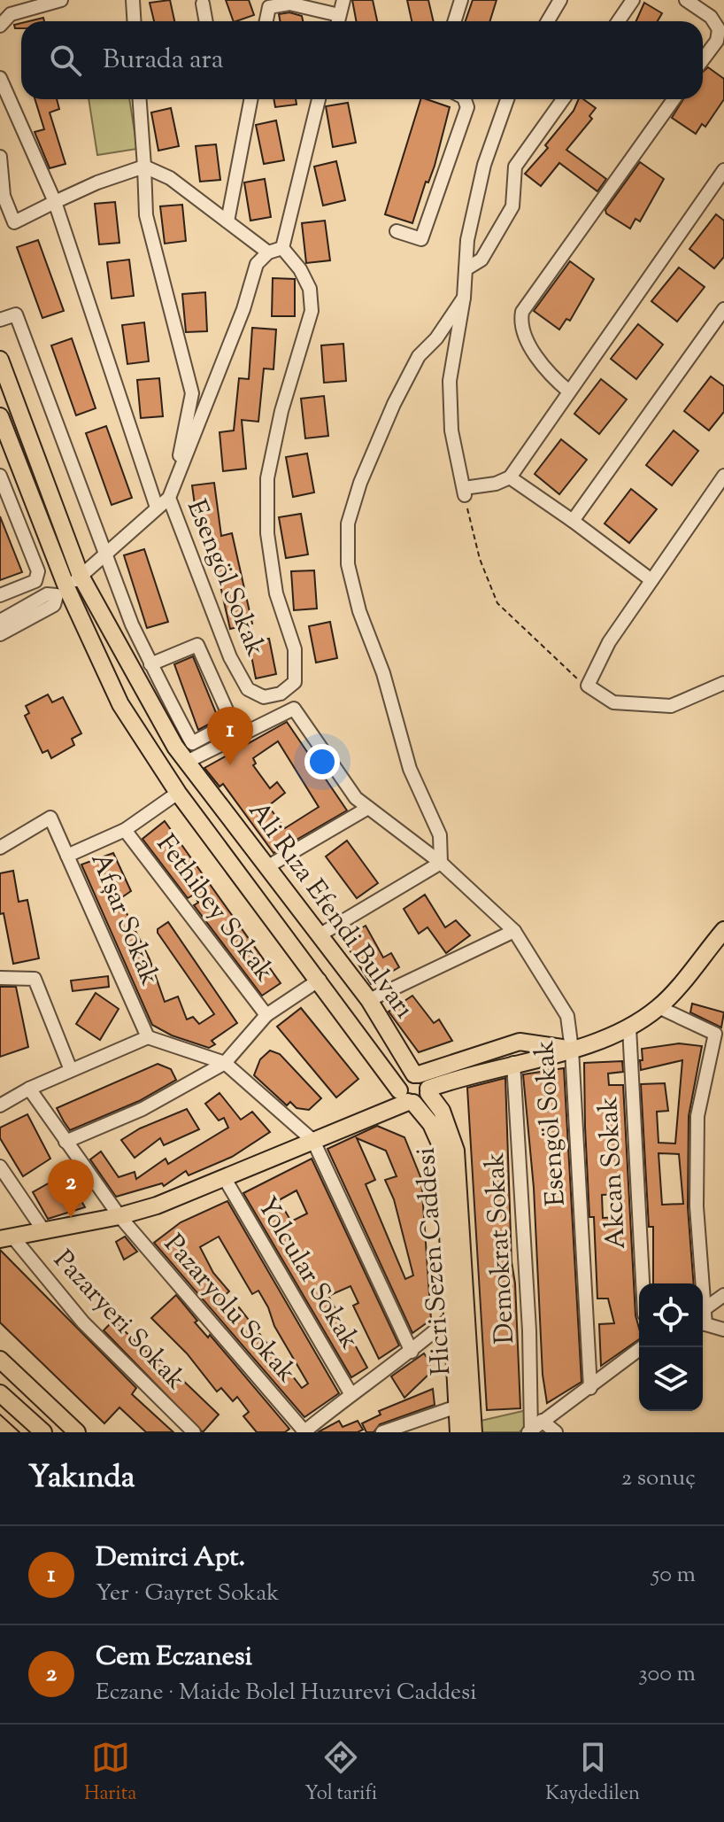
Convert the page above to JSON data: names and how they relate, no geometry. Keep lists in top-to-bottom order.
{
  "streets": {
    "main road": ["Ali Rıza Efendi Bulvarı", "Hicri Sezen Caddesi"],
    "street": [
      "Esengöl Sokak",
      "Fethibey Sokak",
      "Afşar Sokak",
      "Akcan Sokak",
      "Demokrat Sokak",
      "Yolcular Sokak",
      "Pazaryolu Sokak",
      "Pazaryeri Sokak"
    ]
  },
  "crossings": [
    ["Esengöl Sokak", "Ali Rıza Efendi Bulvarı"],
    ["Fethibey Sokak", "Afşar Sokak"],
    ["Ali Rıza Efendi Bulvarı", "Afşar Sokak"],
    ["Ali Rıza Efendi Bulvarı", "Hicri Sezen Caddesi"]
  ],
  "page": {
    "search": "Burada ara",
    "pins": ["1", "2"],
    "heading": ["Yakında", "2 sonuç"],
    "list": [
      {
        "mark": "1",
        "name": "Demirci Apt.",
        "note": "Yer · Gayret Sokak",
        "value": "50 m"
      },
      {
        "mark": "2",
        "name": "Cem Eczanesi",
        "note": "Eczane · Maide Bolel Huzurevi Caddesi",
        "value": "300 m"
      }
    ],
    "nav": ["Harita", "Yol tarifi", "Kaydedilen"]
  }
}
